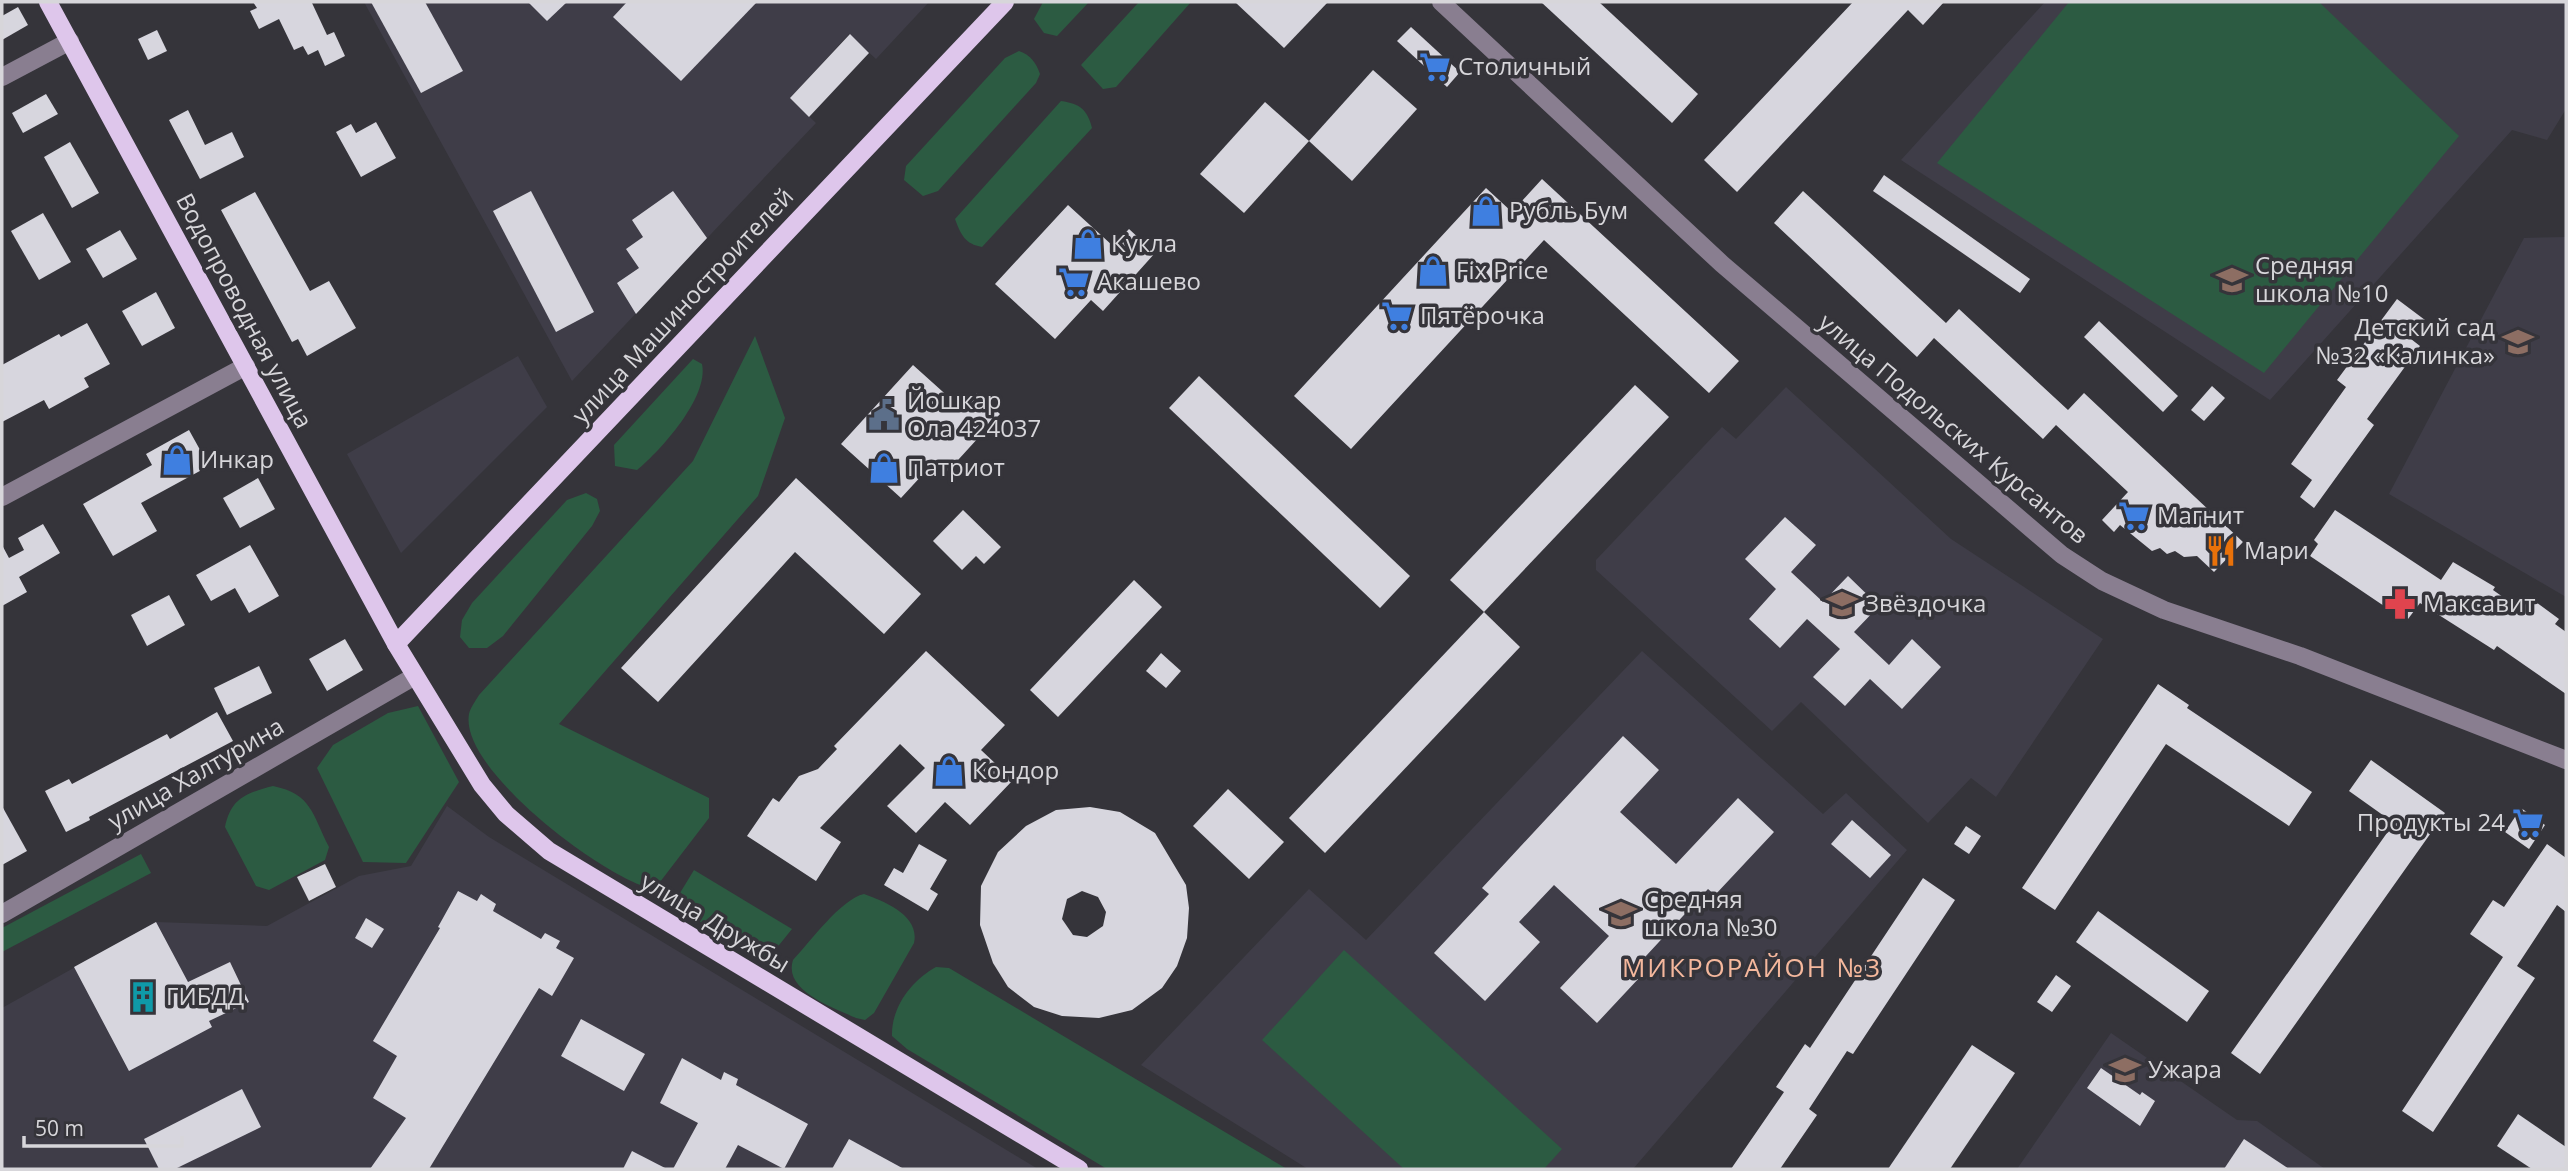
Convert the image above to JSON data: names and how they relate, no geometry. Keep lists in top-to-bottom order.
{
  "streets": {
    "main road": ["улица Машиностроителей", "Водопроводная улица", "улица Дружбы"],
    "street": ["улица Подольских Курсантов", "улица Халтурина"]
  },
  "crossings": [
    ["улица Машиностроителей", "Водопроводная улица"],
    ["улица Машиностроителей", "улица Дружбы"],
    ["Водопроводная улица", "улица Дружбы"],
    ["улица Халтурина", "улица Дружбы"]
  ],
  "districts": ["МИКРОРАЙОН №3"],
  "places": {
    "supermarket": [
      "Столичный",
      "Акашево",
      "Пятёрочка",
      "Магнит",
      "Продукты 24"
    ],
    "shop": [
      "Рубль Бум",
      "Кукла",
      "Fix Price",
      "Инкар",
      "Патриот",
      "Кондор"
    ],
    "school or university": [
      "Средняя школа №10",
      "Детский сад №32 «Калинка»",
      "Звёздочка",
      "Средняя школа №30",
      "Ужара"
    ],
    "public building": ["Йошкар Ола 424037"],
    "restaurant": ["Мари"],
    "pharmacy": ["Максавит"],
    "building": ["ГИБДД"]
  },
  "scale_bar": "50 m"
}
